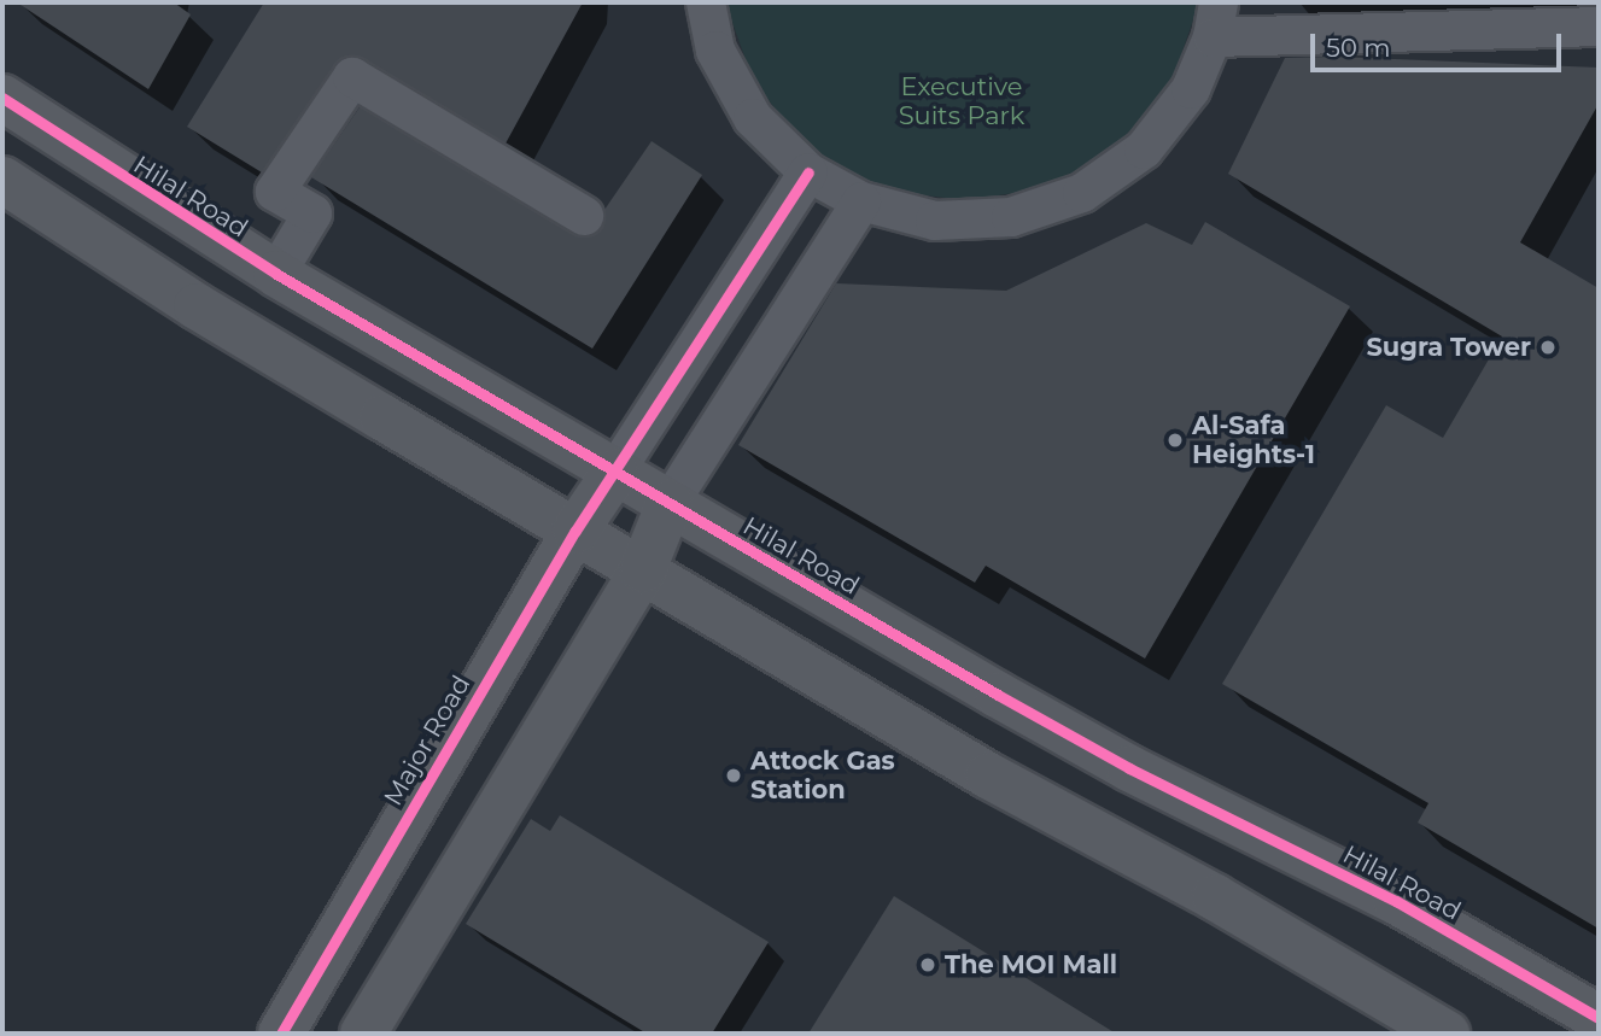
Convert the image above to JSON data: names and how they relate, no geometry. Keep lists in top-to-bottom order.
{
  "streets": {
    "street": ["Hilal Road", "Major Road"]
  },
  "crossings": [
    ["Hilal Road", "Major Road"]
  ],
  "parks": ["Executive Suits Park"],
  "places": [
    "Sugra Tower",
    "Al-Safa Heights-1",
    "Attock Gas Station",
    "The MOI Mall"
  ],
  "scale_bar": "50 m"
}
